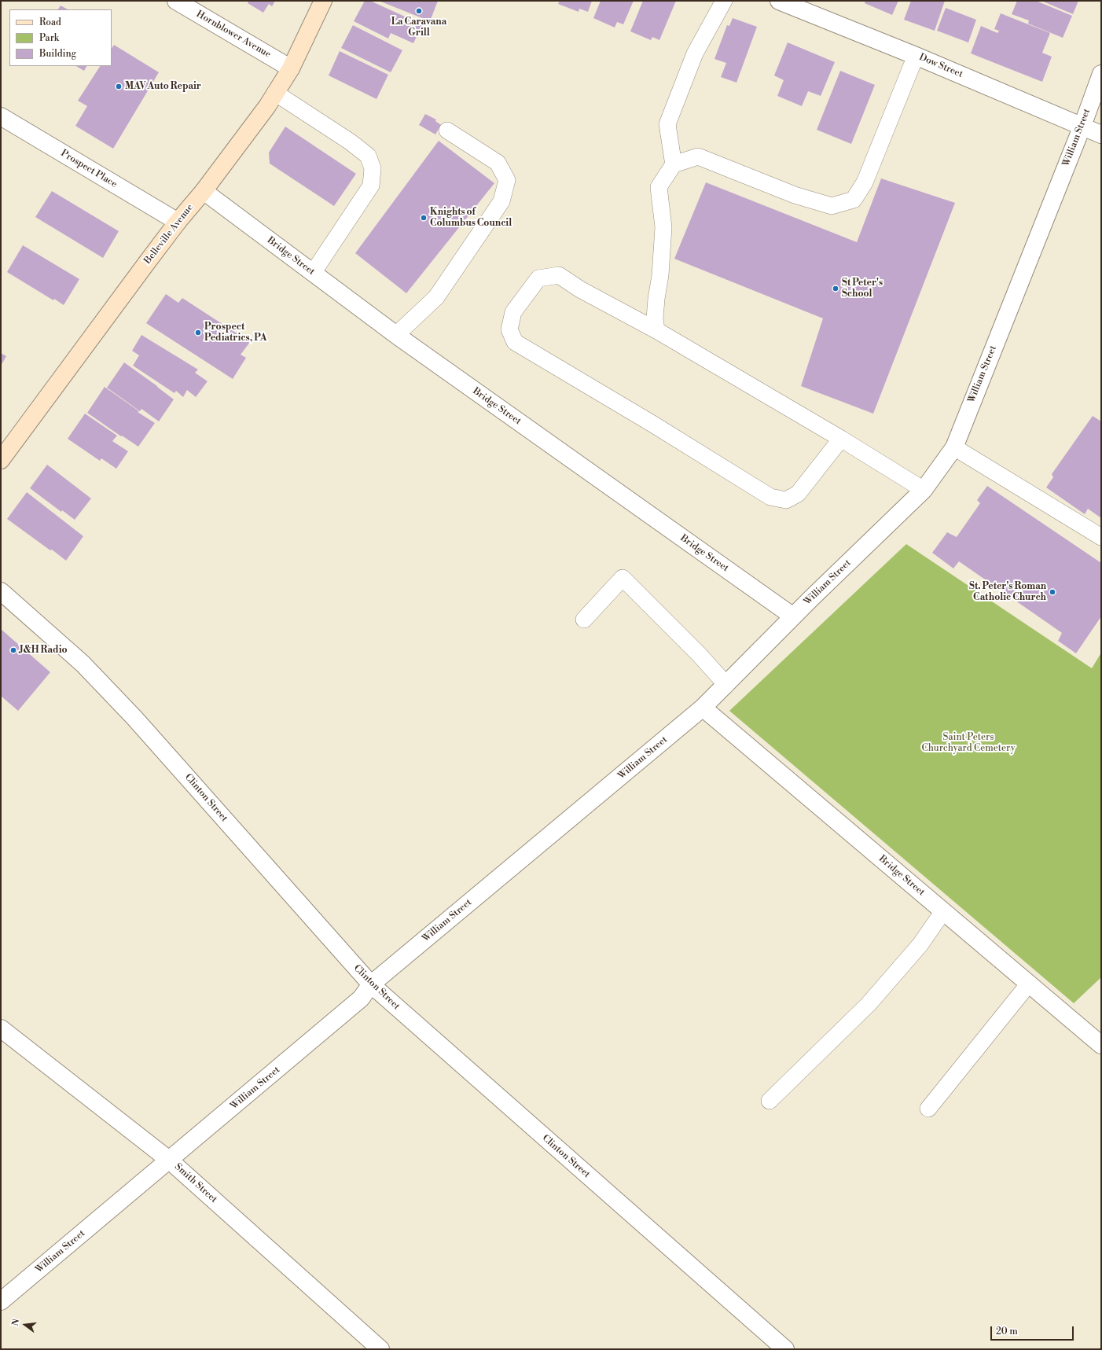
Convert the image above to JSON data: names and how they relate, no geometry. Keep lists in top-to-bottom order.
{
  "streets": {
    "main road": ["Belleville Avenue"],
    "street": [
      "Hornblower Avenue",
      "Dow Street",
      "William Street",
      "Prospect Place",
      "Bridge Street",
      "Clinton Street",
      "Smith Street"
    ]
  },
  "crossings": [
    ["Hornblower Avenue", "Belleville Avenue"],
    ["Dow Street", "William Street"],
    ["William Street", "Bridge Street"],
    ["William Street", "Clinton Street"],
    ["William Street", "Smith Street"],
    ["Prospect Place", "Belleville Avenue"],
    ["Belleville Avenue", "Bridge Street"]
  ],
  "parks": ["Saint Peters Churchyard Cemetery"],
  "places": [
    "La Caravana Grill",
    "MAV Auto Repair",
    "Knights of Columbus Council",
    "St Peter's School",
    "Prospect Pediatrics, PA",
    "St. Peter's Roman Catholic Church",
    "J&H Radio"
  ],
  "legend": ["Road", "Park", "Building"],
  "scale_bar": "20 m",
  "north": "left"
}
